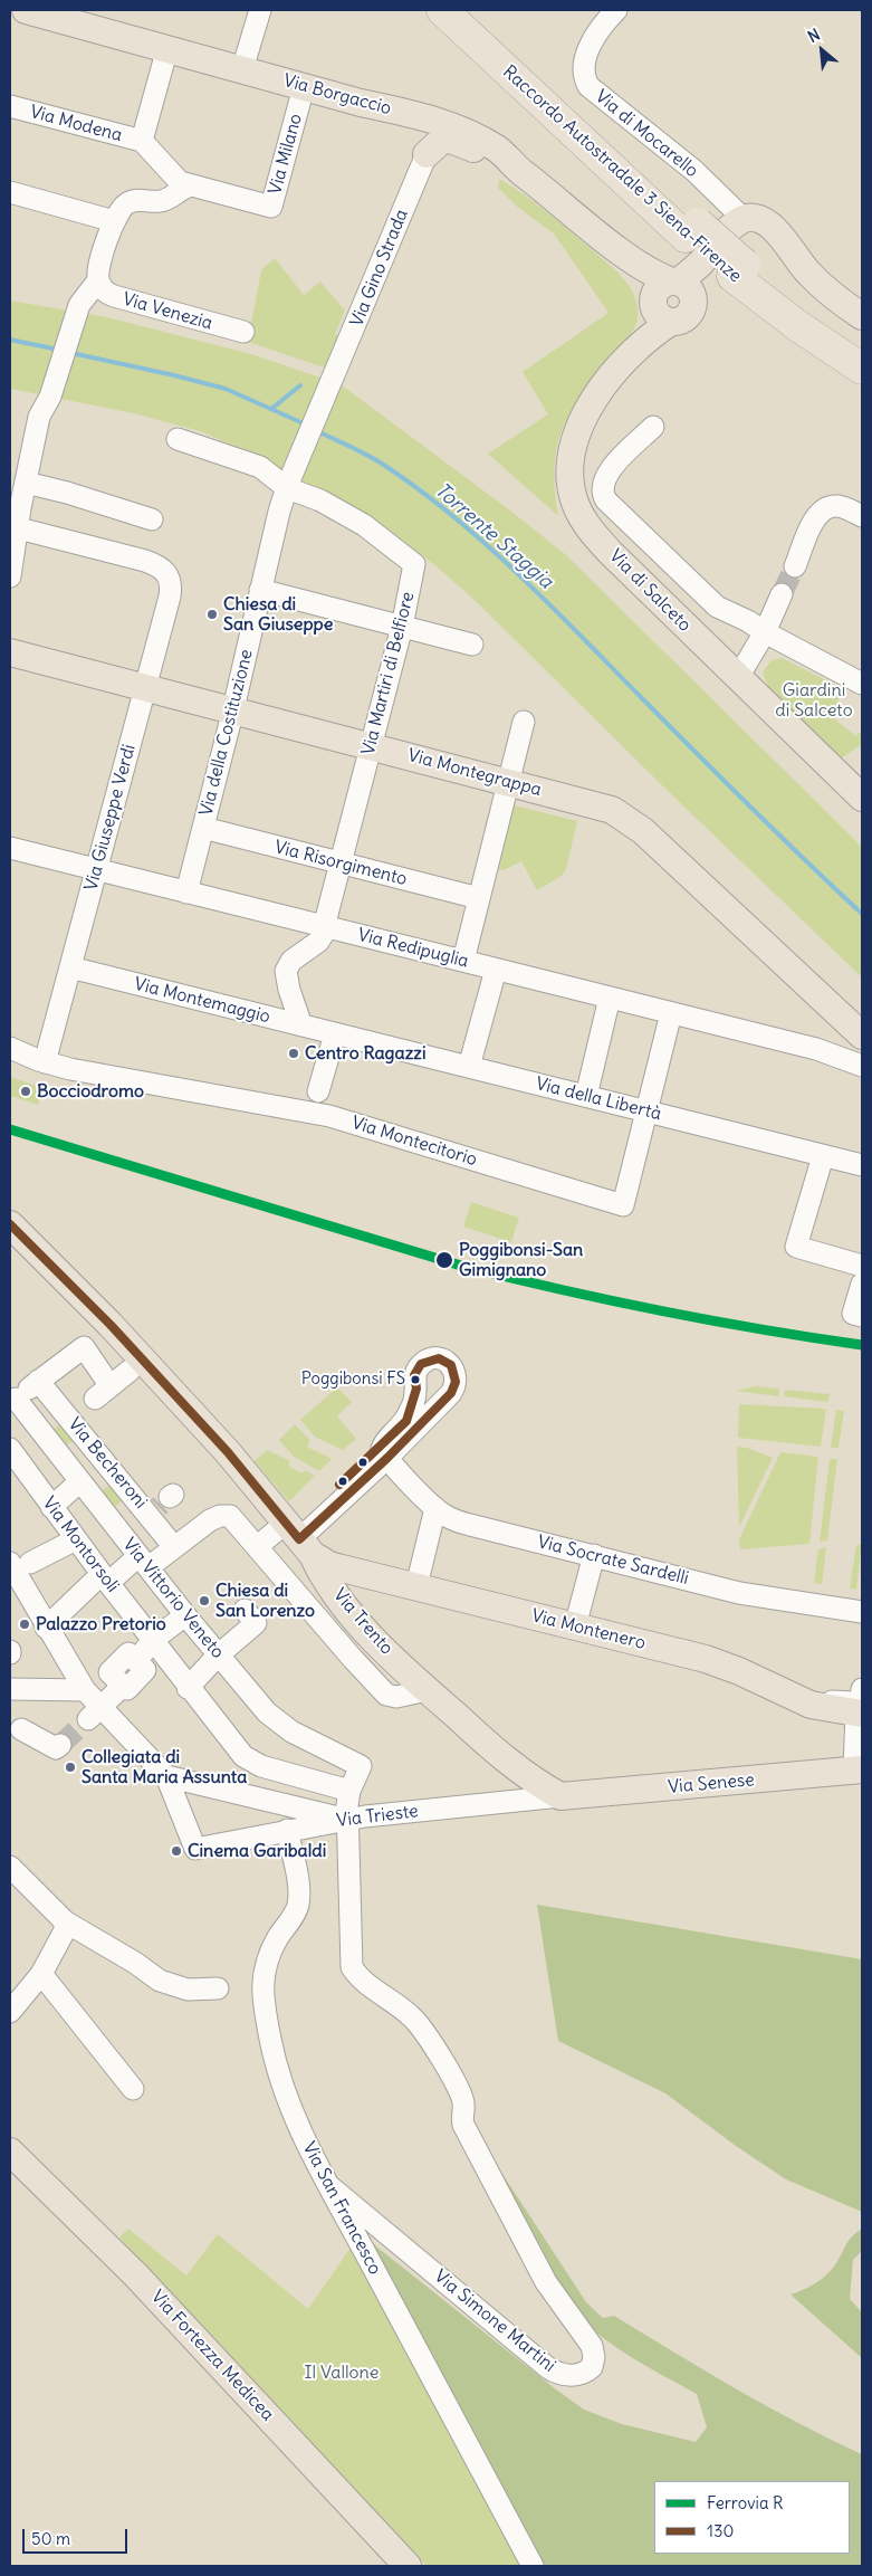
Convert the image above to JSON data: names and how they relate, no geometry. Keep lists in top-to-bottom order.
{
  "streets": {
    "highway": ["Raccordo Autostradale 3 Siena-Firenze"],
    "main road": [
      "Via Borgaccio",
      "Via di Salceto",
      "Via Montegrappa",
      "Via Trento",
      "Via Montenero",
      "Via Senese",
      "Via Fortezza Medicea"
    ],
    "street": [
      "Via Modena",
      "Via di Mocarello",
      "Via Milano",
      "Via Gino Strada",
      "Via Venezia",
      "Via Martiri di Belfiore",
      "Via della Costituzione",
      "Via Giuseppe Verdi",
      "Via Risorgimento",
      "Via Redipuglia",
      "Via Montemaggio",
      "Via della Libertà",
      "Via Montecitorio",
      "Via Becheroni",
      "Via Montorsoli",
      "Via Socrate Sardelli",
      "Via Vittorio Veneto",
      "Via Trieste",
      "Via San Francesco",
      "Via Simone Martini"
    ]
  },
  "crossings": [
    ["Via Borgaccio", "Via Milano"],
    ["Via Borgaccio", "Via di Salceto"],
    ["Via Gino Strada", "Via Martiri di Belfiore"],
    ["Via Gino Strada", "Via della Costituzione"],
    ["Via Martiri di Belfiore", "Via della Costituzione"],
    ["Via Martiri di Belfiore", "Via Montegrappa"],
    ["Via Martiri di Belfiore", "Via Risorgimento"],
    ["Via Martiri di Belfiore", "Via Redipuglia"],
    ["Via della Costituzione", "Via Montegrappa"],
    ["Via della Costituzione", "Via Risorgimento"],
    ["Via della Costituzione", "Via Redipuglia"],
    ["Via Montegrappa", "Via Giuseppe Verdi"],
    ["Via Montegrappa", "Via Redipuglia"],
    ["Via Giuseppe Verdi", "Via Redipuglia"],
    ["Via Giuseppe Verdi", "Via Montemaggio"],
    ["Via Giuseppe Verdi", "Via Montecitorio"],
    ["Via Redipuglia", "Via Montecitorio"],
    ["Via Montemaggio", "Via della Libertà"],
    ["Via della Libertà", "Via Montecitorio"],
    ["Via Trento", "Via Montenero"],
    ["Via Trento", "Via Senese"],
    ["Via Trento", "Via Trieste"],
    ["Via Senese", "Via Trieste"],
    ["Via Trieste", "Via San Francesco"],
    ["Via Trieste", "Via Simone Martini"],
    ["Via San Francesco", "Via Simone Martini"]
  ],
  "water": ["Torrente Staggia"],
  "parks": ["Giardini di Salceto", "Il Vallone"],
  "places": [
    "Chiesa di San Giuseppe",
    "Centro Ragazzi",
    "Bocciodromo",
    "Poggibonsi-San Gimignano",
    "Poggibonsi FS",
    "Chiesa di San Lorenzo",
    "Palazzo Pretorio",
    "Collegiata di Santa Maria Assunta",
    "Cinema Garibaldi"
  ],
  "lines": ["rail line R", "transit line 130"],
  "legend": ["Ferrovia R", "130"],
  "scale_bar": "50 m",
  "north": "top left"
}
